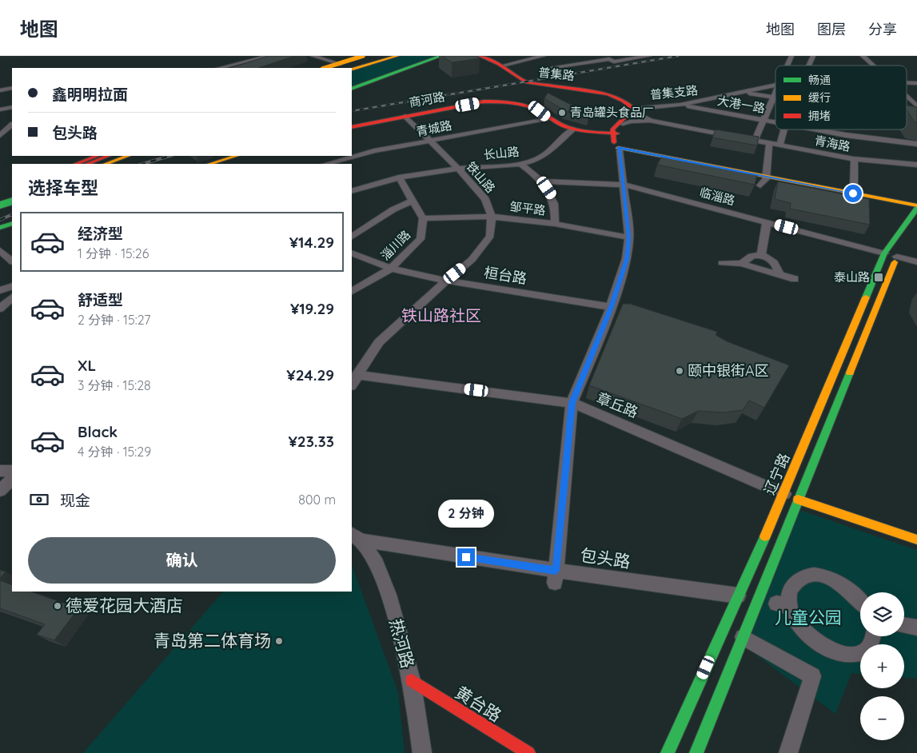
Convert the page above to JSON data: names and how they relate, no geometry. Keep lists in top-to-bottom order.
{
  "streets": {
    "main road": [
      "普集路",
      "商河路",
      "辽宁路",
      "黄台路"
    ],
    "street": [
      "普集支路",
      "大港一路",
      "青城路",
      "青海路",
      "长山路",
      "铁山路",
      "临淄路",
      "邹平路",
      "淄川路",
      "桓台路",
      "章丘路",
      "包头路",
      "热河路"
    ]
  },
  "crossings": [
    ["普集路", "普集支路"],
    ["普集路", "青海路"],
    ["普集支路", "大港一路"],
    ["普集支路", "青海路"],
    ["商河路", "青城路"],
    ["商河路", "长山路"],
    ["商河路", "铁山路"],
    ["青城路", "铁山路"],
    ["长山路", "铁山路"],
    ["长山路", "淄川路"],
    ["铁山路", "邹平路"],
    ["铁山路", "桓台路"],
    ["铁山路", "章丘路"],
    ["临淄路", "辽宁路"],
    ["邹平路", "淄川路"],
    ["淄川路", "桓台路"],
    ["章丘路", "辽宁路"],
    ["辽宁路", "包头路"],
    ["包头路", "热河路"],
    ["热河路", "黄台路"]
  ],
  "districts": ["铁山路社区"],
  "parks": ["儿童公园"],
  "places": {
    "other": [
      "青岛罐头食品厂",
      "颐中银街A区",
      "德爱花园大酒店",
      "青岛第二体育场"
    ],
    "transit": ["泰山路"]
  },
  "legend": ["畅通", "缓行", "拥堵"],
  "page": {
    "header": "地图",
    "nav": ["地图", "图层", "分享"],
    "banner": ["鑫明明拉面", "包头路"],
    "heading": "选择车型",
    "list": [
      {
        "name": "经济型",
        "note": "1 分钟 · 15:26",
        "value": "¥14.29"
      },
      {
        "name": "舒适型",
        "note": "2 分钟 · 15:27",
        "value": "¥19.29"
      },
      {
        "name": "XL",
        "note": "3 分钟 · 15:28",
        "value": "¥24.29"
      },
      {
        "name": "Black",
        "note": "4 分钟 · 15:29",
        "value": "¥23.33"
      }
    ],
    "pay": ["现金", "800 m"],
    "bubble": "2 分钟",
    "buttons": "确认",
    "map_buttons": ["+", "−"]
  }
}
